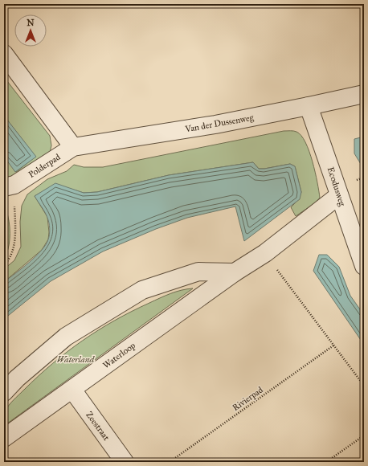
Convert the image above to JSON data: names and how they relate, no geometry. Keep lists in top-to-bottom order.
{
  "streets": {
    "street": [
      "Van der Dussenweg",
      "Polderpad",
      "Ecodusweg",
      "Waterloop",
      "Zeestraat"
    ],
    "path": ["Rivierpad"]
  },
  "crossings": [
    ["Van der Dussenweg", "Polderpad"],
    ["Van der Dussenweg", "Ecodusweg"],
    ["Ecodusweg", "Waterloop"],
    ["Waterloop", "Zeestraat"]
  ],
  "parks": ["Waterland"],
  "north": "top"
}
